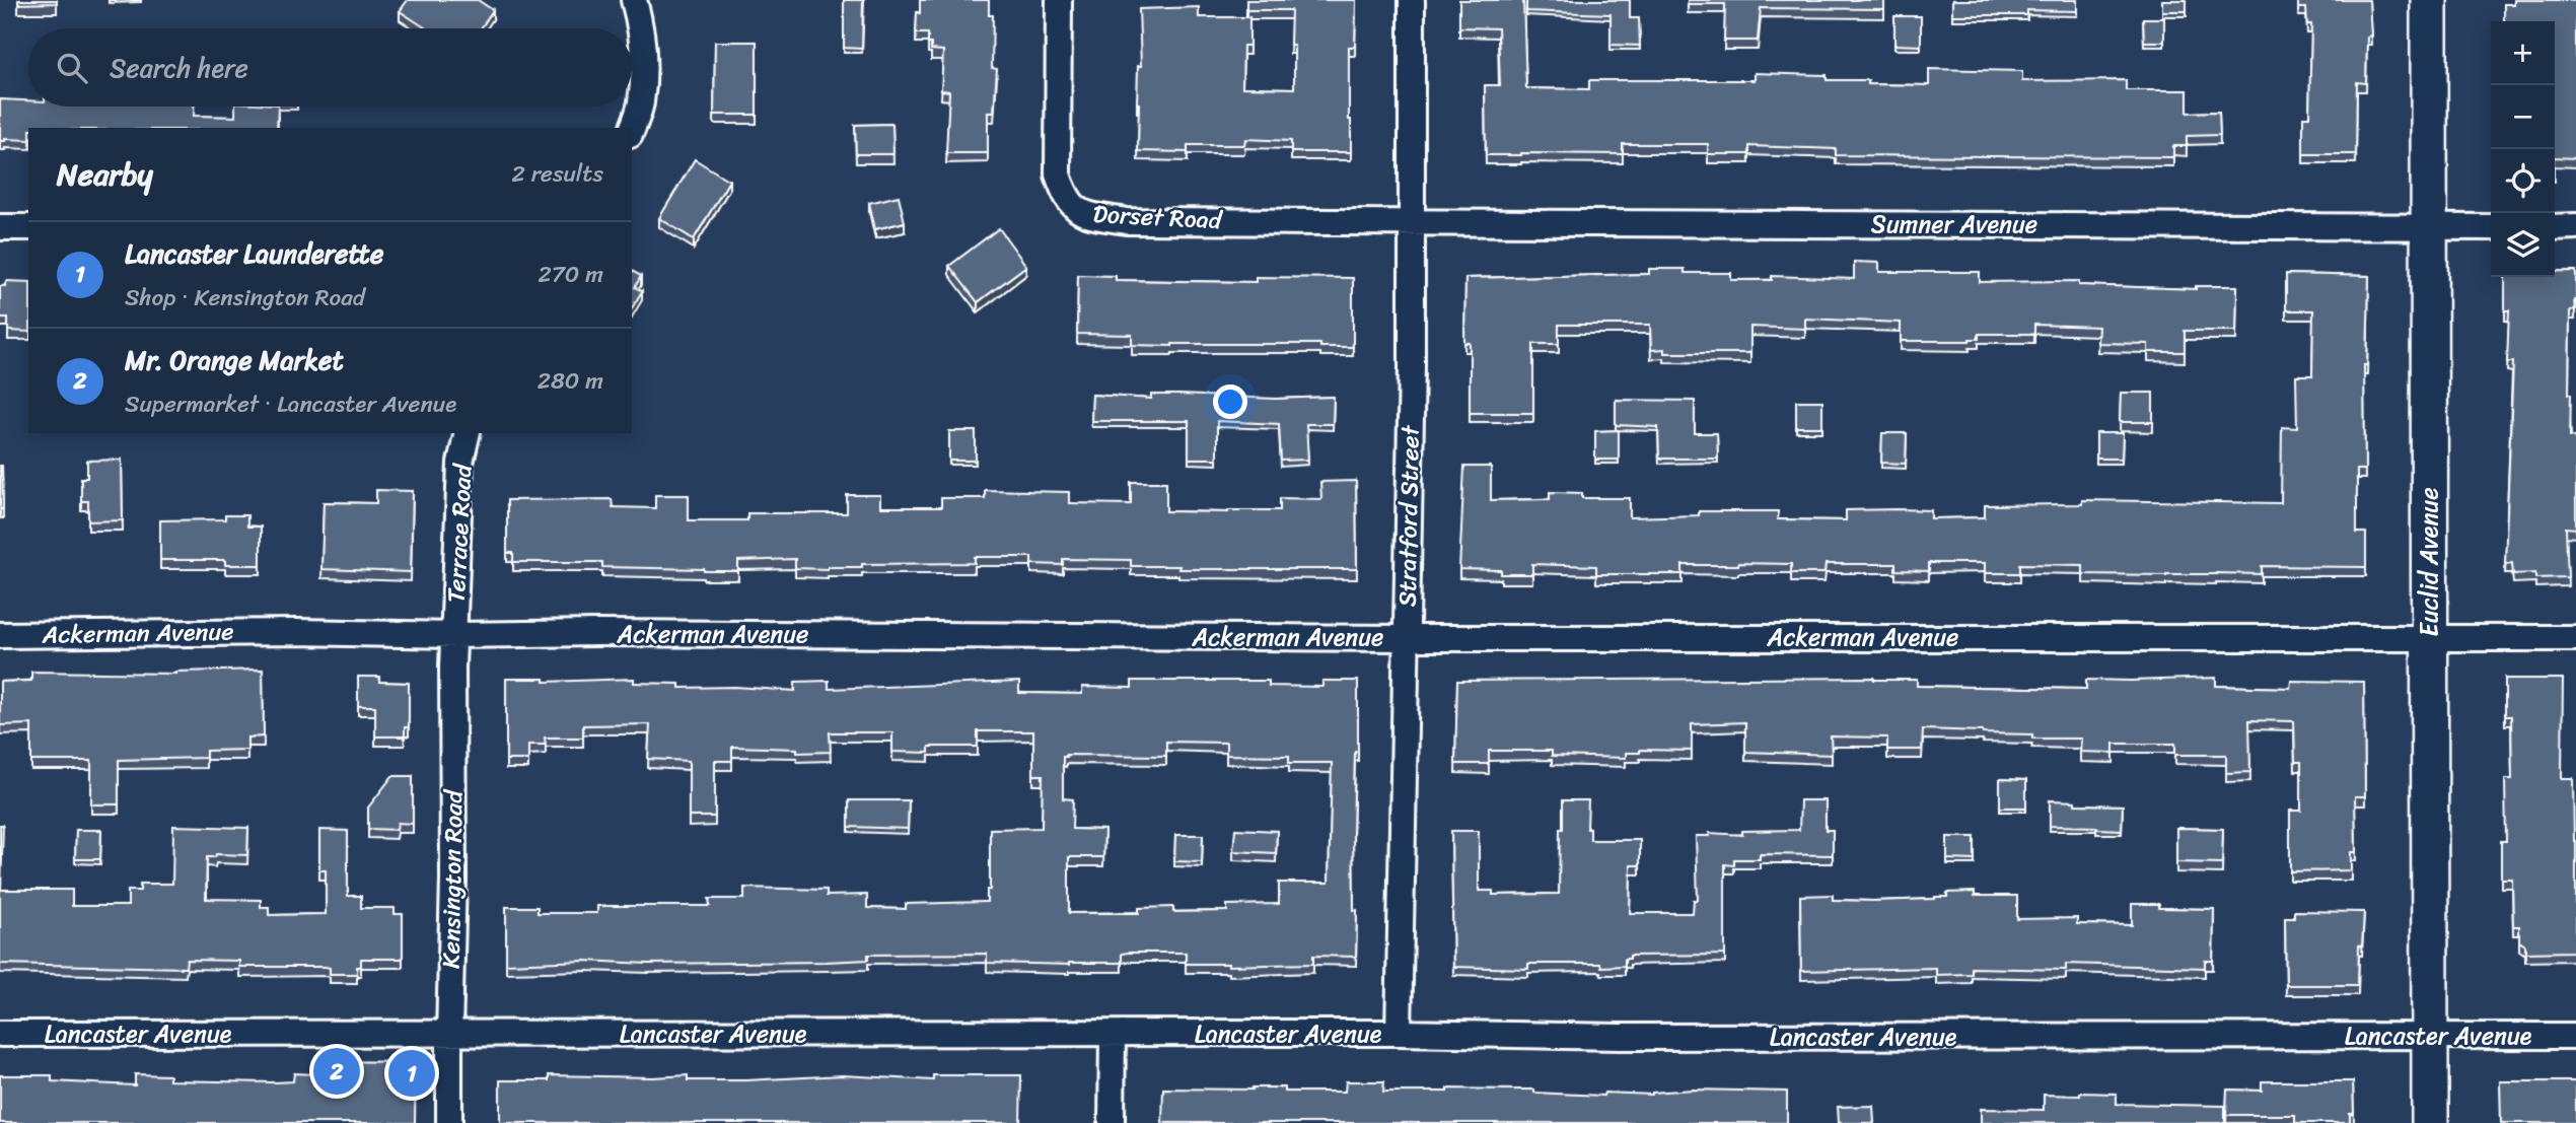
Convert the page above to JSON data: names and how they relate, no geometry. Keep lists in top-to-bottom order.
{
  "streets": {
    "street": [
      "Dorset Road",
      "Sumner Avenue",
      "Stratford Street",
      "Terrace Road",
      "Euclid Avenue",
      "Ackerman Avenue",
      "Kensington Road",
      "Lancaster Avenue"
    ]
  },
  "crossings": [
    ["Dorset Road", "Sumner Avenue"],
    ["Dorset Road", "Stratford Street"],
    ["Sumner Avenue", "Stratford Street"],
    ["Sumner Avenue", "Euclid Avenue"],
    ["Stratford Street", "Ackerman Avenue"],
    ["Stratford Street", "Lancaster Avenue"],
    ["Terrace Road", "Ackerman Avenue"],
    ["Terrace Road", "Kensington Road"],
    ["Euclid Avenue", "Ackerman Avenue"],
    ["Euclid Avenue", "Lancaster Avenue"],
    ["Ackerman Avenue", "Kensington Road"],
    ["Kensington Road", "Lancaster Avenue"]
  ],
  "page": {
    "map_buttons": ["+", "−"],
    "search": "Search here",
    "heading": ["Nearby", "2 results"],
    "list": [
      {
        "mark": "1",
        "name": "Lancaster Launderette",
        "note": "Shop · Kensington Road",
        "value": "270 m"
      },
      {
        "mark": "2",
        "name": "Mr. Orange Market",
        "note": "Supermarket · Lancaster Avenue",
        "value": "280 m"
      }
    ],
    "pins": ["2", "1"]
  }
}
